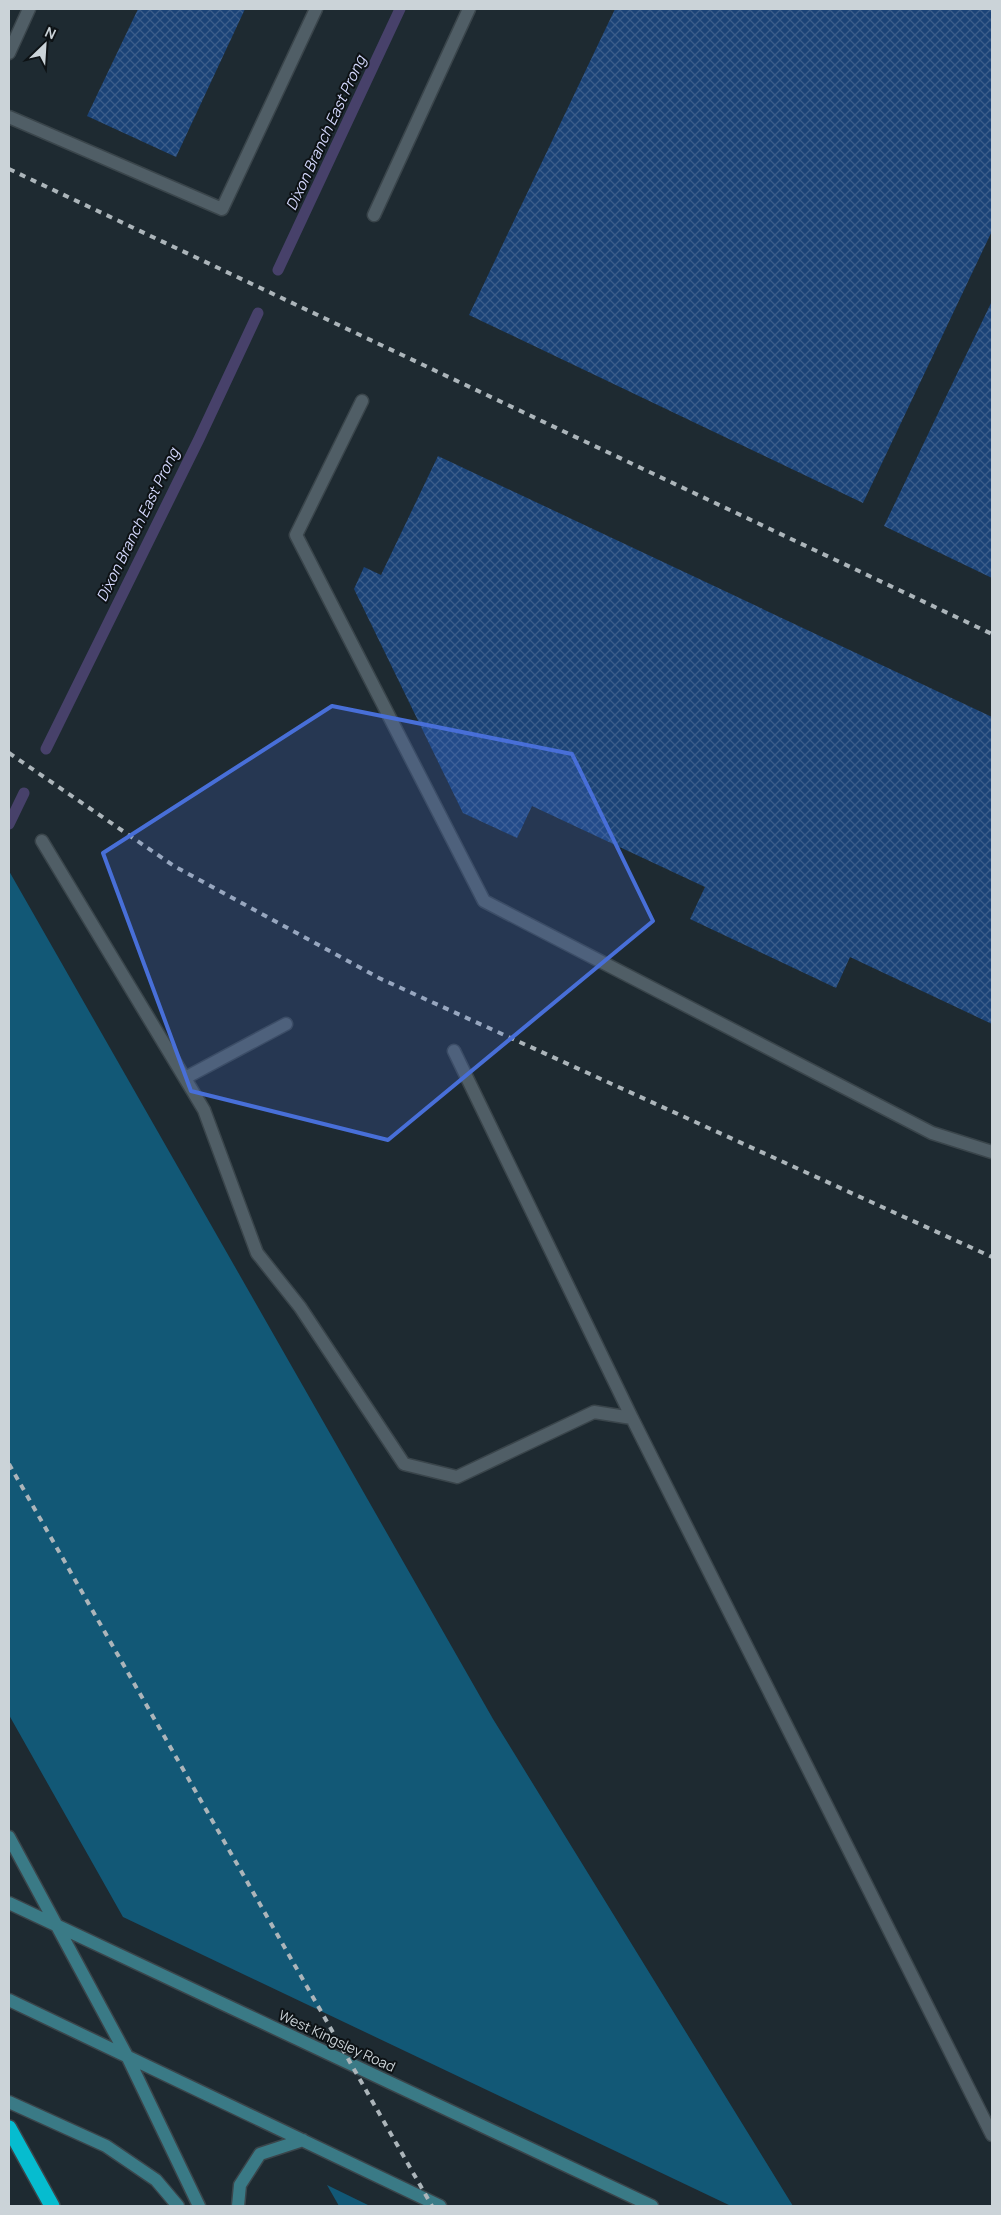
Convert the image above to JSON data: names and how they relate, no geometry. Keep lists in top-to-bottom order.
{
  "streets": {
    "main road": ["West Kingsley Road"]
  },
  "water": ["Dixon Branch East Prong"],
  "north": "top right"
}
